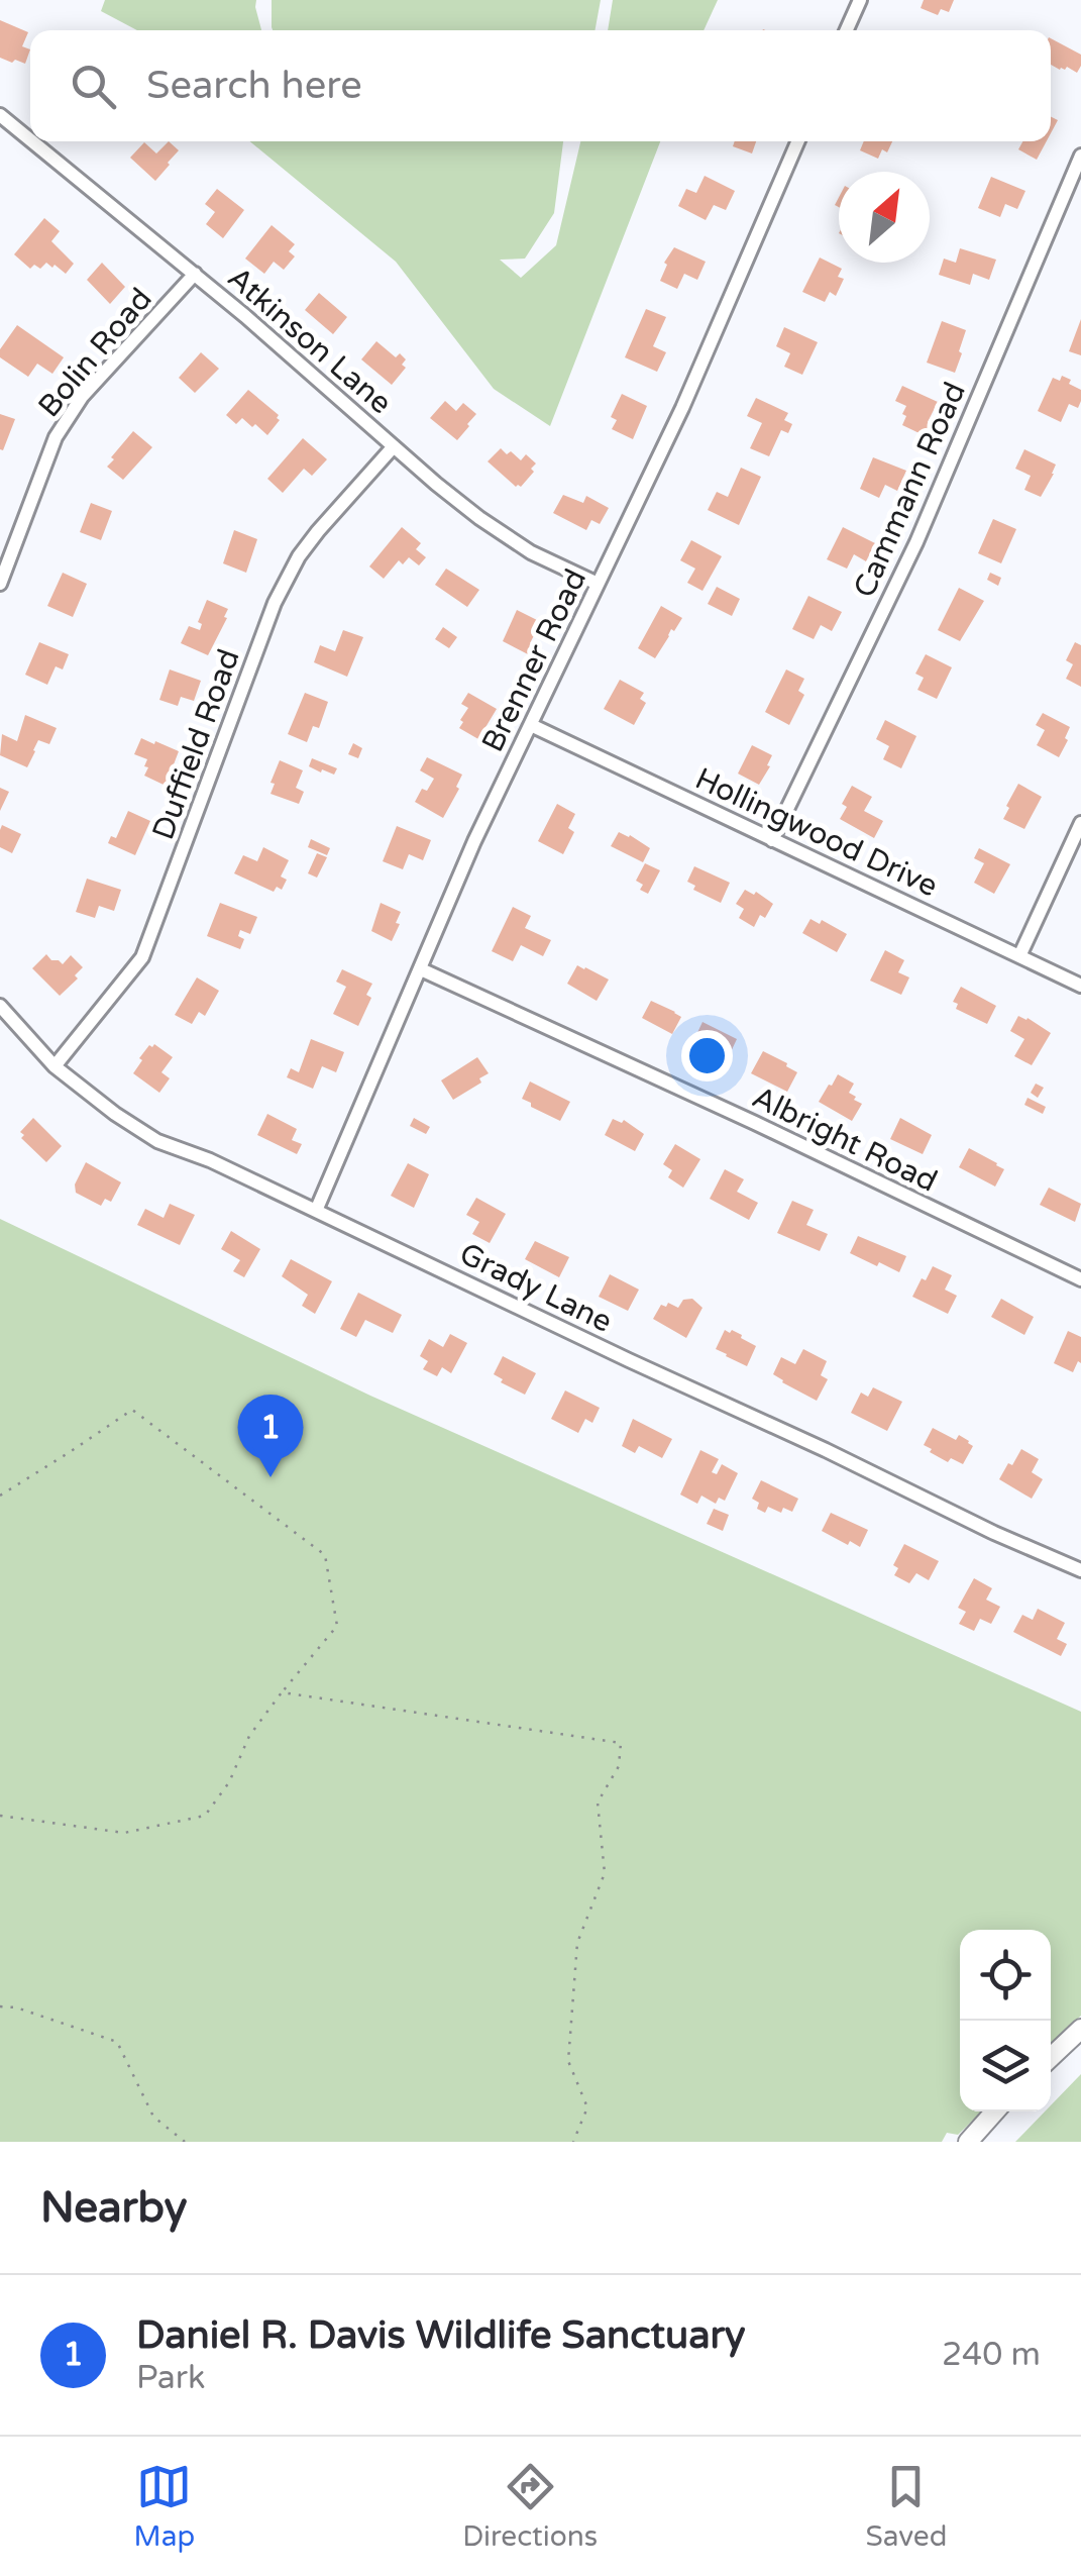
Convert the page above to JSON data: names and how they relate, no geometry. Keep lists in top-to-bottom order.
{
  "streets": {
    "street": [
      "Atkinson Lane",
      "Bolin Road",
      "Cammann Road",
      "Brenner Road",
      "Duffield Road",
      "Hollingwood Drive",
      "Albright Road",
      "Grady Lane"
    ]
  },
  "crossings": [
    ["Atkinson Lane", "Bolin Road"],
    ["Atkinson Lane", "Brenner Road"],
    ["Atkinson Lane", "Duffield Road"],
    ["Cammann Road", "Hollingwood Drive"],
    ["Brenner Road", "Hollingwood Drive"],
    ["Brenner Road", "Albright Road"],
    ["Brenner Road", "Grady Lane"],
    ["Duffield Road", "Grady Lane"]
  ],
  "north": "top right",
  "page": {
    "search": "Search here",
    "pins": "1",
    "heading": "Nearby",
    "list": [
      {
        "mark": "1",
        "name": "Daniel R. Davis Wildlife Sanctuary",
        "note": "Park",
        "value": "240 m"
      }
    ],
    "nav": ["Map", "Directions", "Saved"]
  }
}
